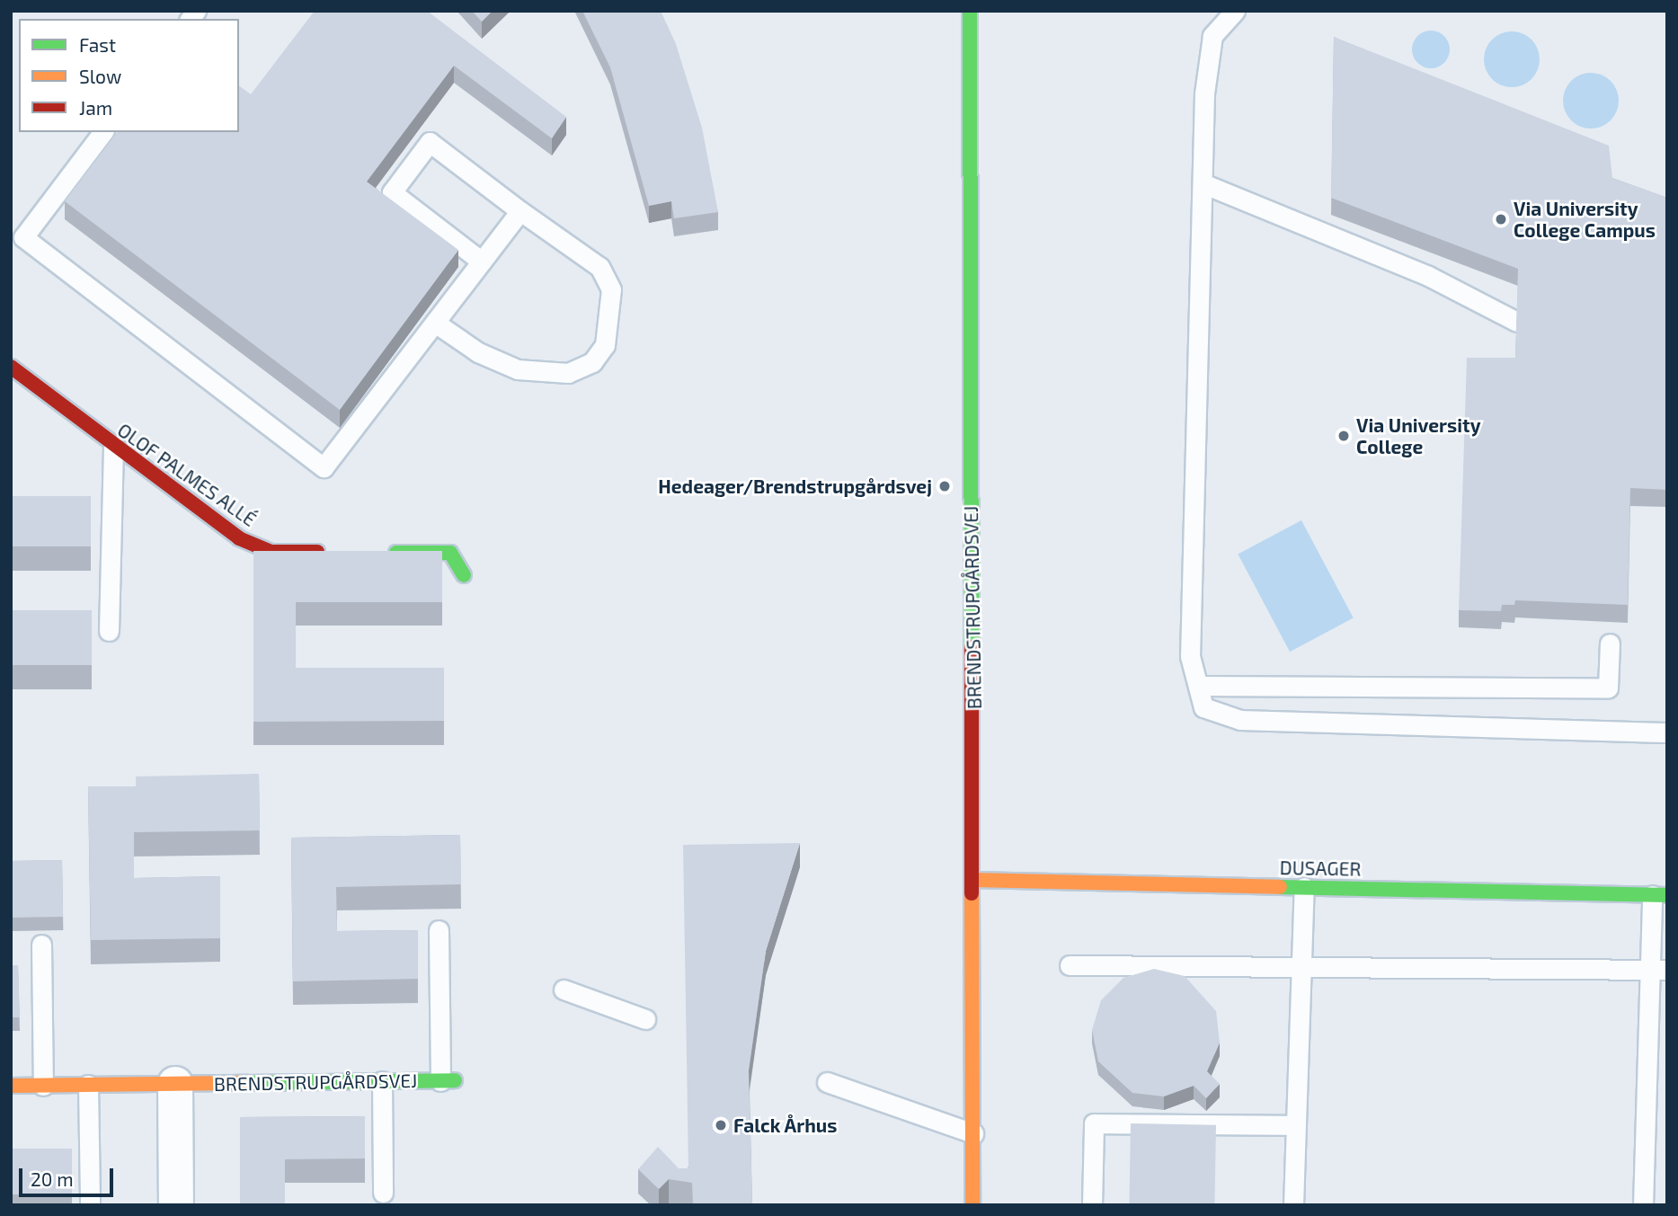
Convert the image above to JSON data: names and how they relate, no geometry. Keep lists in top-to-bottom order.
{
  "streets": {
    "street": ["OLOF PALMES ALLÉ", "BRENDSTRUPGÅRDSVEJ", "DUSAGER"]
  },
  "crossings": [
    ["BRENDSTRUPGÅRDSVEJ", "DUSAGER"]
  ],
  "places": [
    "Via University College Campus",
    "Via University College",
    "Hedeager/Brendstrupgårdsvej",
    "Falck Århus"
  ],
  "legend": ["Fast", "Slow", "Jam"],
  "scale_bar": "20 m"
}
